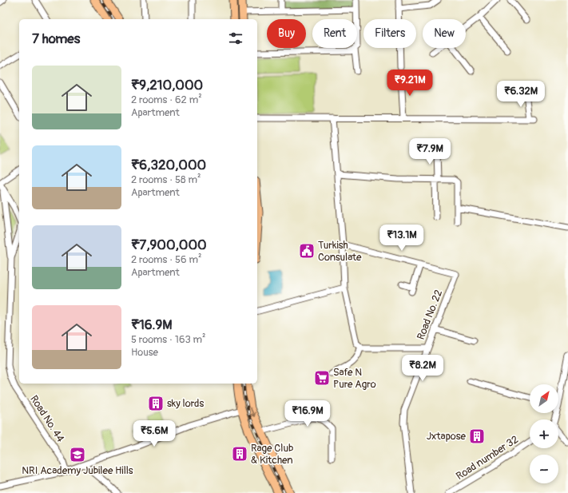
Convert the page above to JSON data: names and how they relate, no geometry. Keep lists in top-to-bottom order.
{
  "streets": {
    "street": ["Road No. 22", "Road No. 44", "Road number 32"]
  },
  "places": {
    "public building": ["Turkish Consulate"],
    "supermarket": ["Safe N Pure Agro"],
    "building": ["sky lords", "Jxtapose", "Rage Club & Kitchen"],
    "school or university": ["NRI Academy Jubilee Hills"]
  },
  "north": "top right",
  "page": {
    "chip": [
      "Buy",
      "Rent",
      "Filters",
      "New"
    ],
    "heading": "7 homes",
    "list": [
      {
        "name": "₹9,210,000",
        "note": "2 rooms · 62 m² · Apartment"
      },
      {
        "name": "₹6,320,000",
        "note": "2 rooms · 58 m² · Apartment"
      },
      {
        "name": "₹7,900,000",
        "note": "2 rooms · 56 m² · Apartment"
      },
      {
        "name": "₹16.9M",
        "note": "5 rooms · 163 m² · House"
      }
    ],
    "price": [
      "₹9.21M",
      "₹6.32M",
      "₹7.9M",
      "₹13.1M",
      "₹8.2M",
      "₹16.9M",
      "₹5.6M"
    ],
    "map_buttons": ["+", "−"]
  }
}
